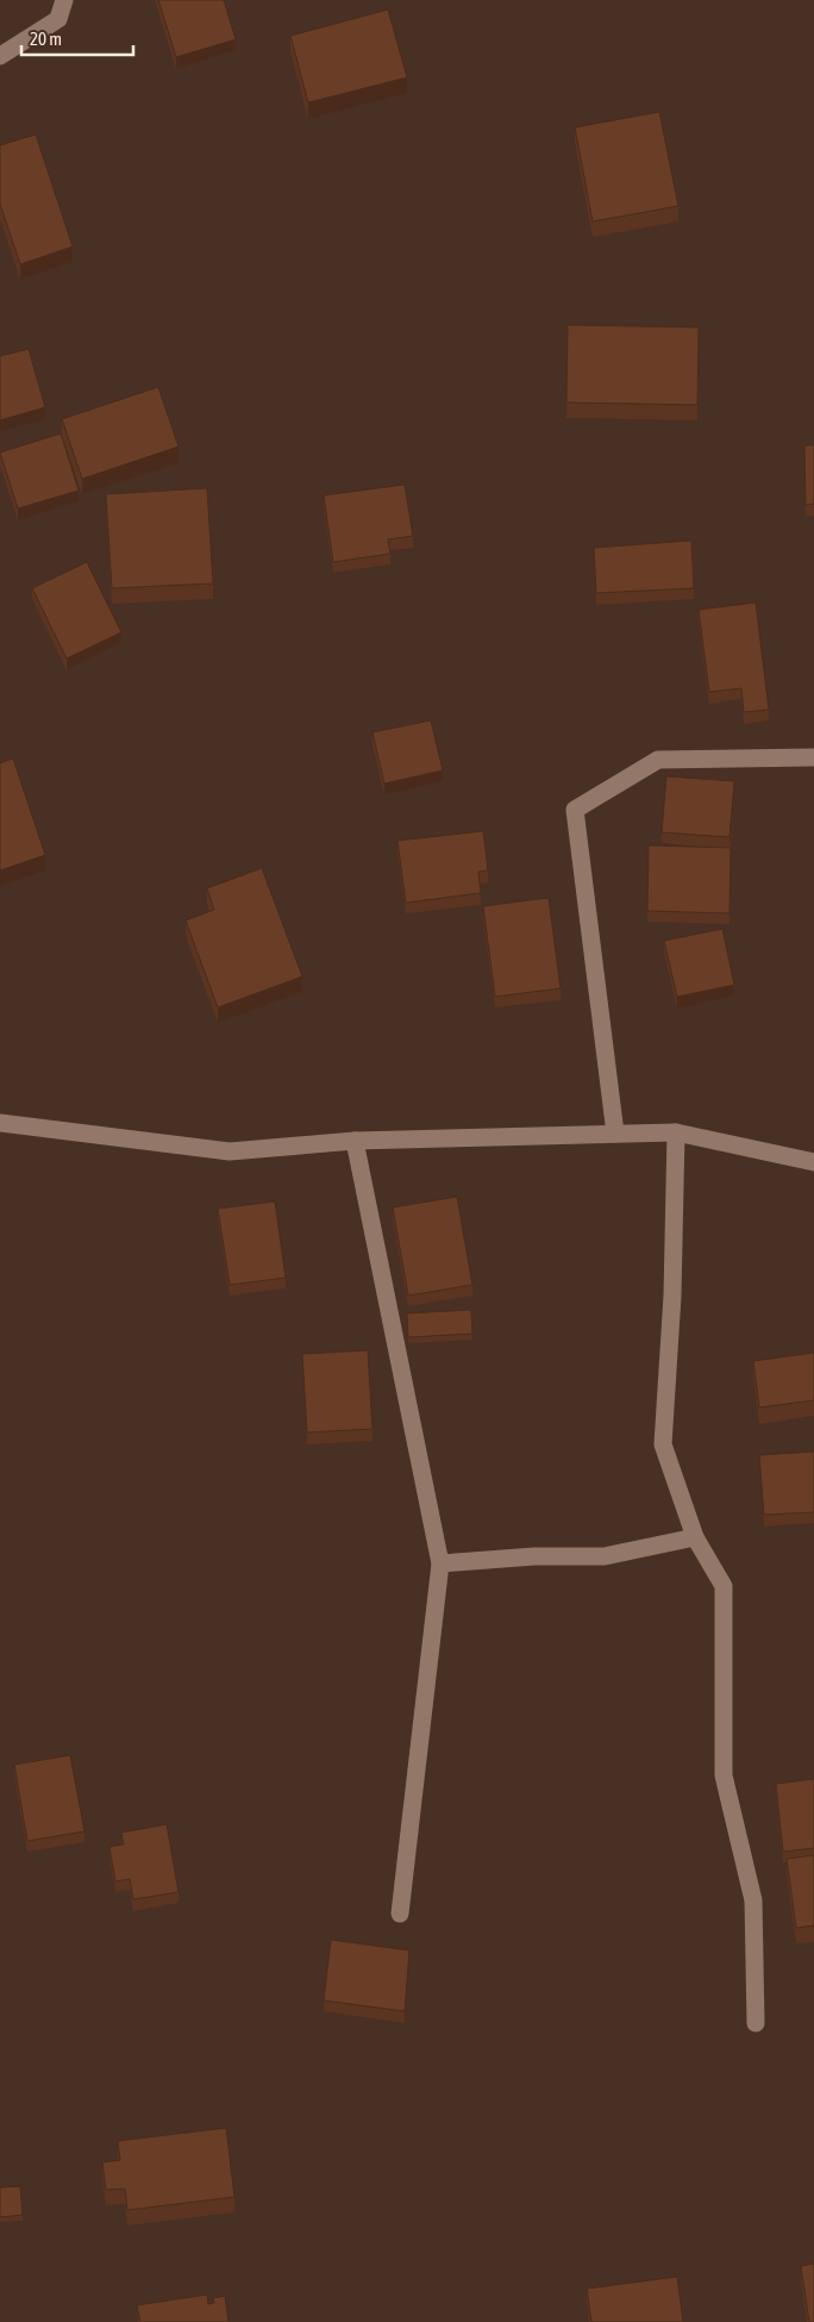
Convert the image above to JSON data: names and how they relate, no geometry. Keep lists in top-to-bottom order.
{
  "scale_bar": "20 m"
}
